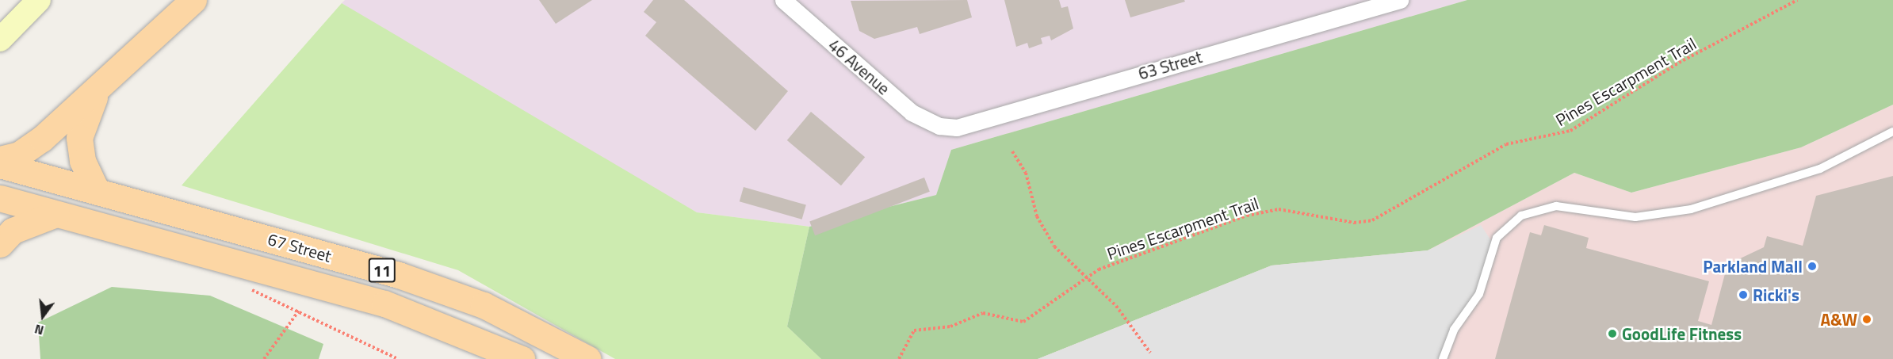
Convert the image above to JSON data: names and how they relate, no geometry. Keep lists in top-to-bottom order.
{
  "streets": {
    "main road": ["67 Street", "11"],
    "street": ["63 Street", "46 Avenue"],
    "path": ["Pines Escarpment Trail"]
  },
  "crossings": [
    ["63 Street", "46 Avenue"]
  ],
  "places": [
    "Parkland Mall",
    "Ricki's",
    "A&W",
    "GoodLife Fitness"
  ],
  "north": "bottom"
}
